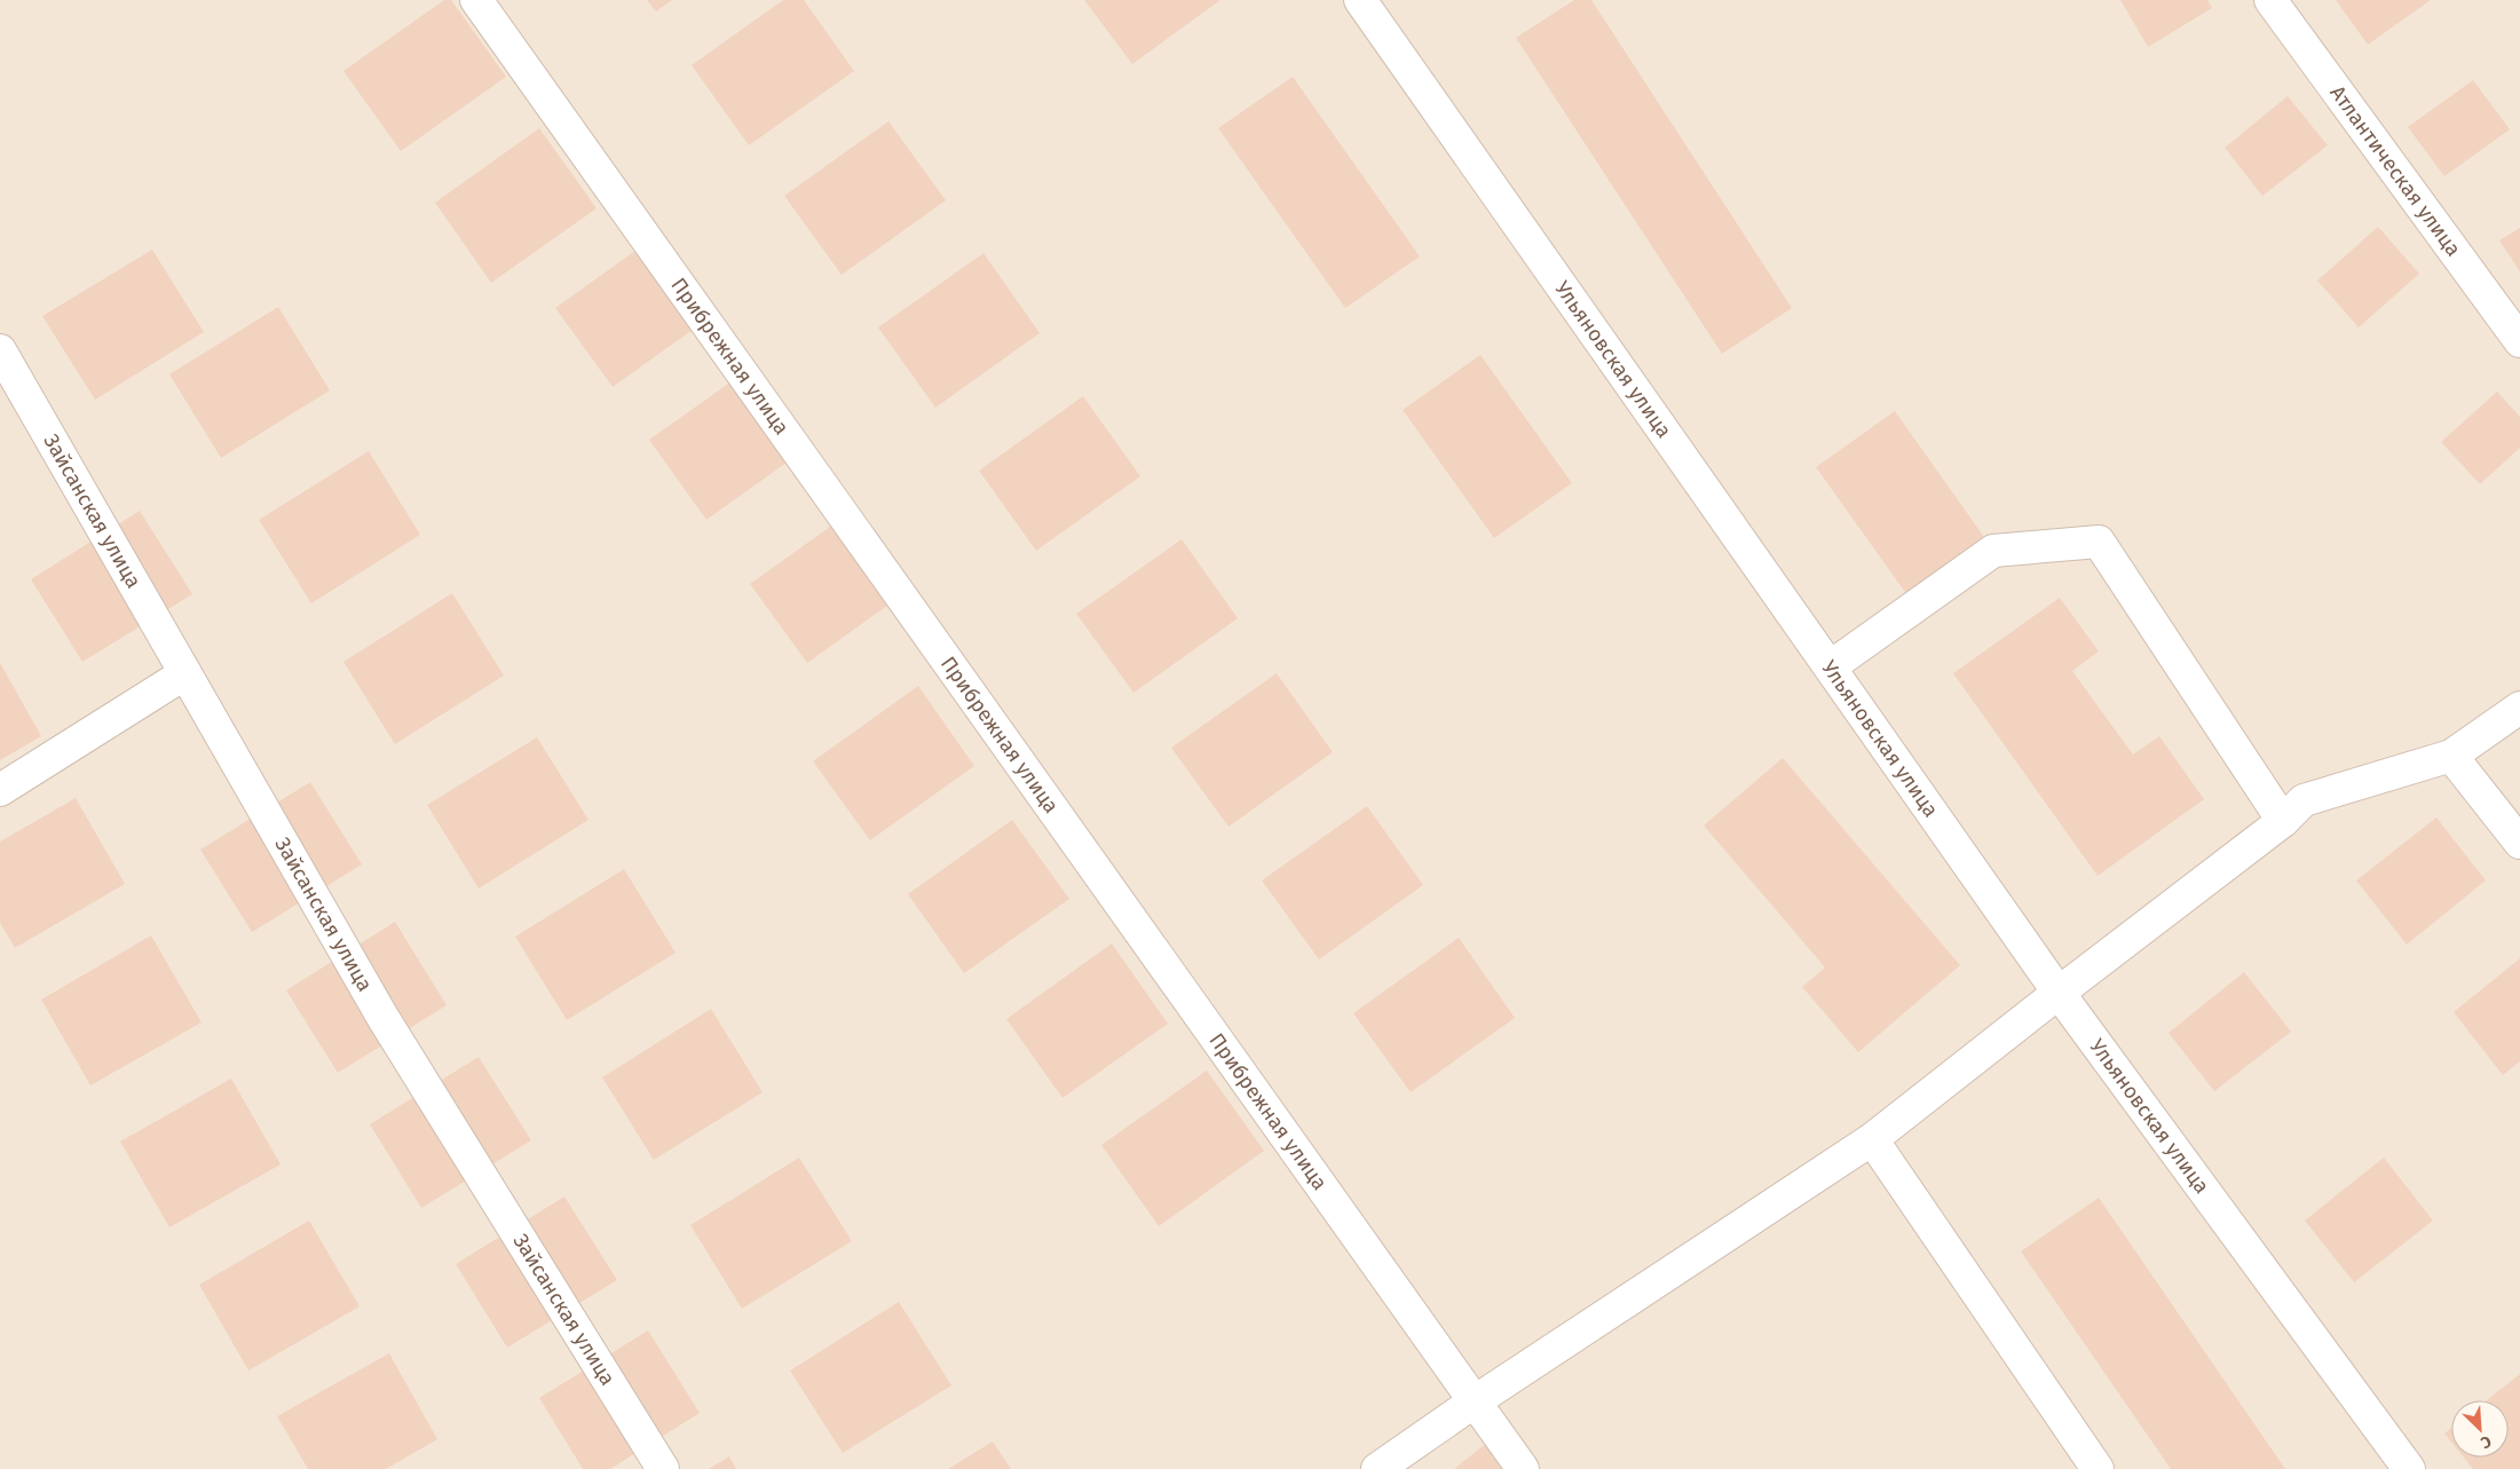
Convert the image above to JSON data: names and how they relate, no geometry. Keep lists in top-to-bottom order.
{
  "streets": {
    "street": [
      "Атлантическая улица",
      "Прибрежная улица",
      "Ульяновская улица",
      "Зайсанская улица"
    ]
  },
  "north": "bottom right"
}
